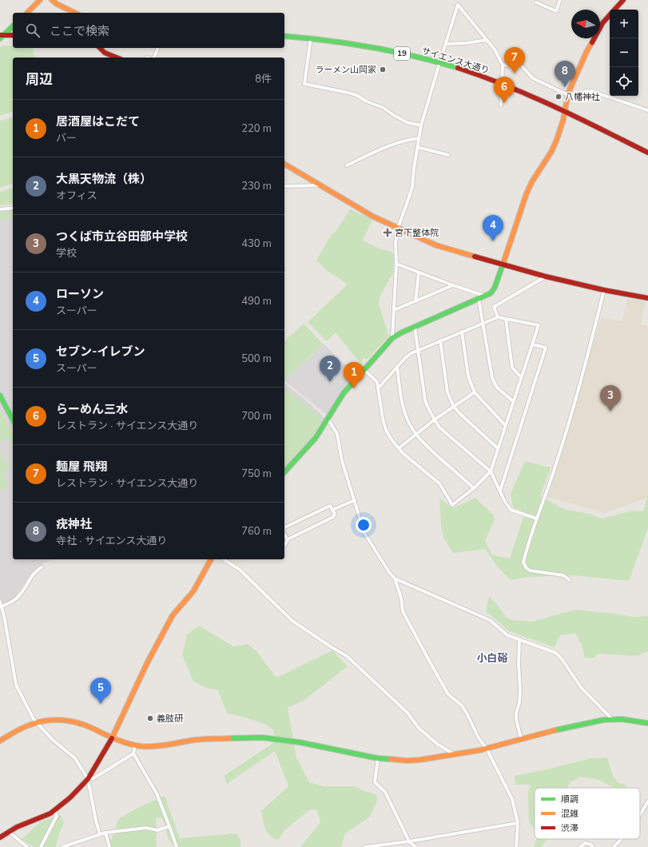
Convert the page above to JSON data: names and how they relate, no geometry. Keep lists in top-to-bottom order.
{
  "streets": {
    "street": ["19", "サイエンス大通り"]
  },
  "districts": ["小白硲"],
  "places": {
    "other": ["ラーメン山岡家", "八幡神社", "義肢研"],
    "health": ["宮下整体院"]
  },
  "legend": ["順調", "混雑", "渋滞"],
  "north": "left",
  "page": {
    "map_buttons": ["+", "−"],
    "search": "ここで検索",
    "pins": [
      "7",
      "8",
      "6",
      "4",
      "2",
      "1",
      "3",
      "5"
    ],
    "heading": ["周辺", "8件"],
    "list": [
      {
        "mark": "1",
        "name": "居酒屋はこだて",
        "note": "バー",
        "value": "220 m"
      },
      {
        "mark": "2",
        "name": "大黒天物流（株）",
        "note": "オフィス",
        "value": "230 m"
      },
      {
        "mark": "3",
        "name": "つくば市立谷田部中学校",
        "note": "学校",
        "value": "430 m"
      },
      {
        "mark": "4",
        "name": "ローソン",
        "note": "スーパー",
        "value": "490 m"
      },
      {
        "mark": "5",
        "name": "セブン-イレブン",
        "note": "スーパー",
        "value": "500 m"
      },
      {
        "mark": "6",
        "name": "らーめん三水",
        "note": "レストラン · サイエンス大通り",
        "value": "700 m"
      },
      {
        "mark": "7",
        "name": "麺屋 飛翔",
        "note": "レストラン · サイエンス大通り",
        "value": "750 m"
      },
      {
        "mark": "8",
        "name": "疣神社",
        "note": "寺社 · サイエンス大通り",
        "value": "760 m"
      }
    ]
  }
}
